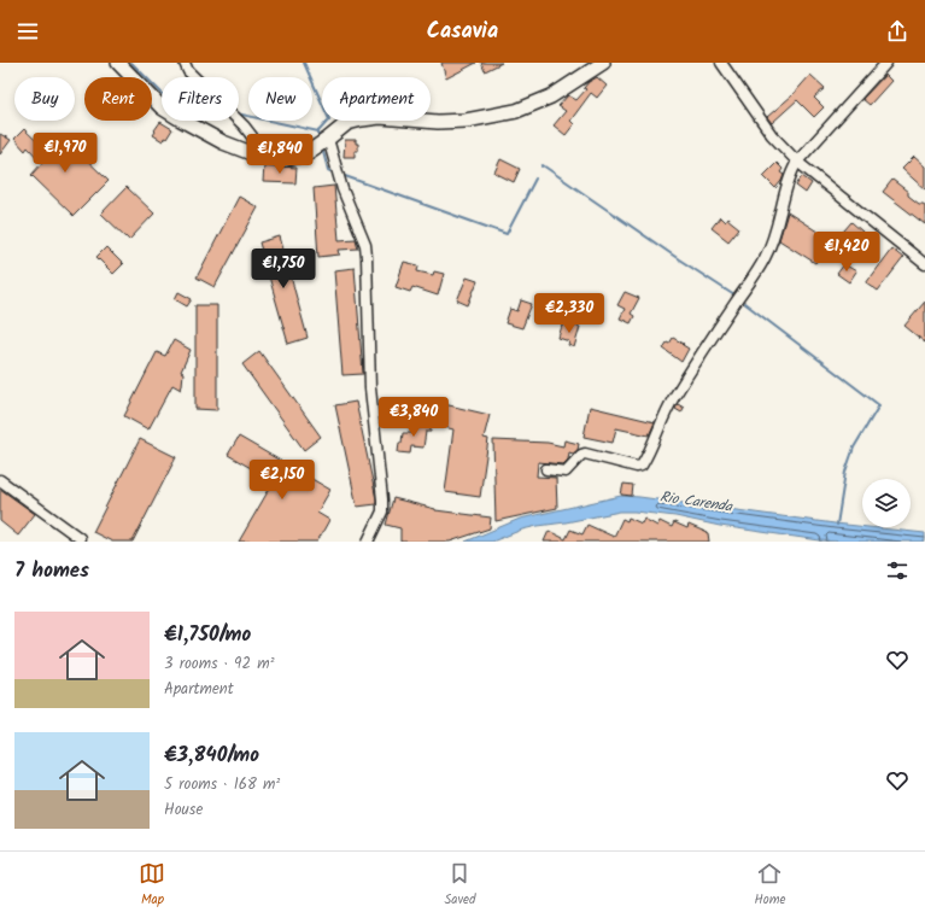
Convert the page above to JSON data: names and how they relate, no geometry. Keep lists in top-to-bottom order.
{
  "water": ["Rio Carenda"],
  "page": {
    "header": "Casavia",
    "chip": [
      "Buy",
      "Rent",
      "Filters",
      "New",
      "Apartment"
    ],
    "price": [
      "€1,970",
      "€1,840",
      "€1,420",
      "€1,750",
      "€2,330",
      "€3,840",
      "€2,150"
    ],
    "heading": "7 homes",
    "list": [
      {
        "name": "€1,750/mo",
        "note": "3 rooms · 92 m² · Apartment"
      },
      {
        "name": "€3,840/mo",
        "note": "5 rooms · 168 m² · House"
      }
    ],
    "tabs": ["Map", "Saved", "Home"]
  }
}
